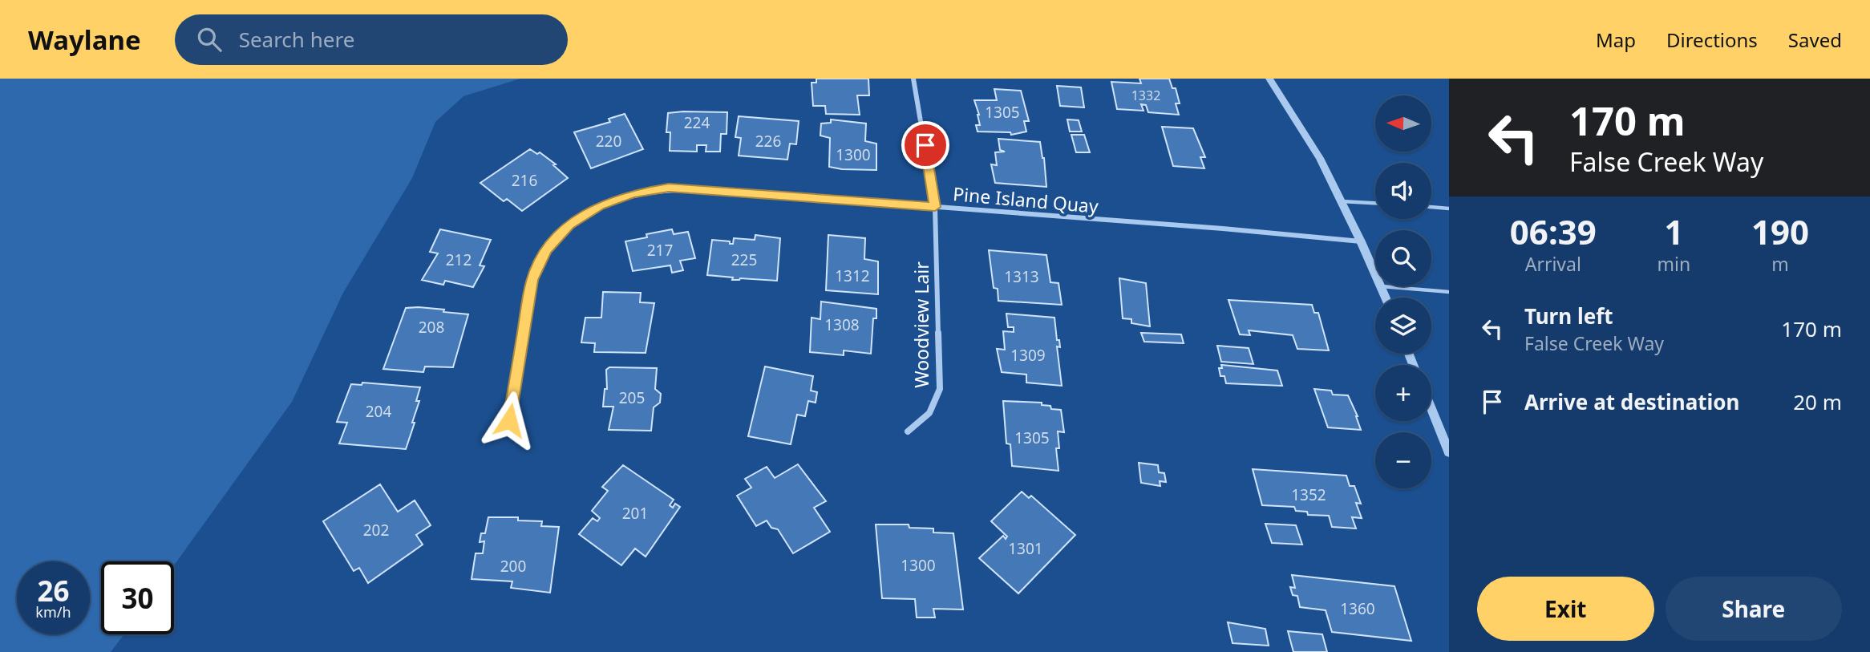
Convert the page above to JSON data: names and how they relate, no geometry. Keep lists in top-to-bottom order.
{
  "streets": {
    "street": ["Pine Island Quay", "Woodview Lair"]
  },
  "crossings": [
    ["Pine Island Quay", "Woodview Lair"]
  ],
  "house_numbers": [
    "1332",
    "1305",
    "224",
    "220",
    "226",
    "1300",
    "216",
    "217",
    "212",
    "225",
    "1312",
    "1313",
    "1308",
    "208",
    "1309",
    "205",
    "204",
    "1305",
    "1352",
    "201",
    "202",
    "1301",
    "1300",
    "200",
    "1360"
  ],
  "north": "left",
  "page": {
    "header": "Waylane",
    "search": "Search here",
    "nav": ["Map", "Directions", "Saved"],
    "turn": ["170 m", "False Creek Way"],
    "map_buttons": ["+", "−"],
    "eta": [
      "06:39",
      "Arrival",
      "1",
      "min",
      "190",
      "m"
    ],
    "list": [
      {
        "name": "Turn left",
        "note": "False Creek Way",
        "value": "170 m"
      },
      {
        "name": "Arrive at destination",
        "value": "20 m"
      }
    ],
    "speed": "26 km/h",
    "limit": "30",
    "buttons": ["Exit", "Share"]
  }
}
